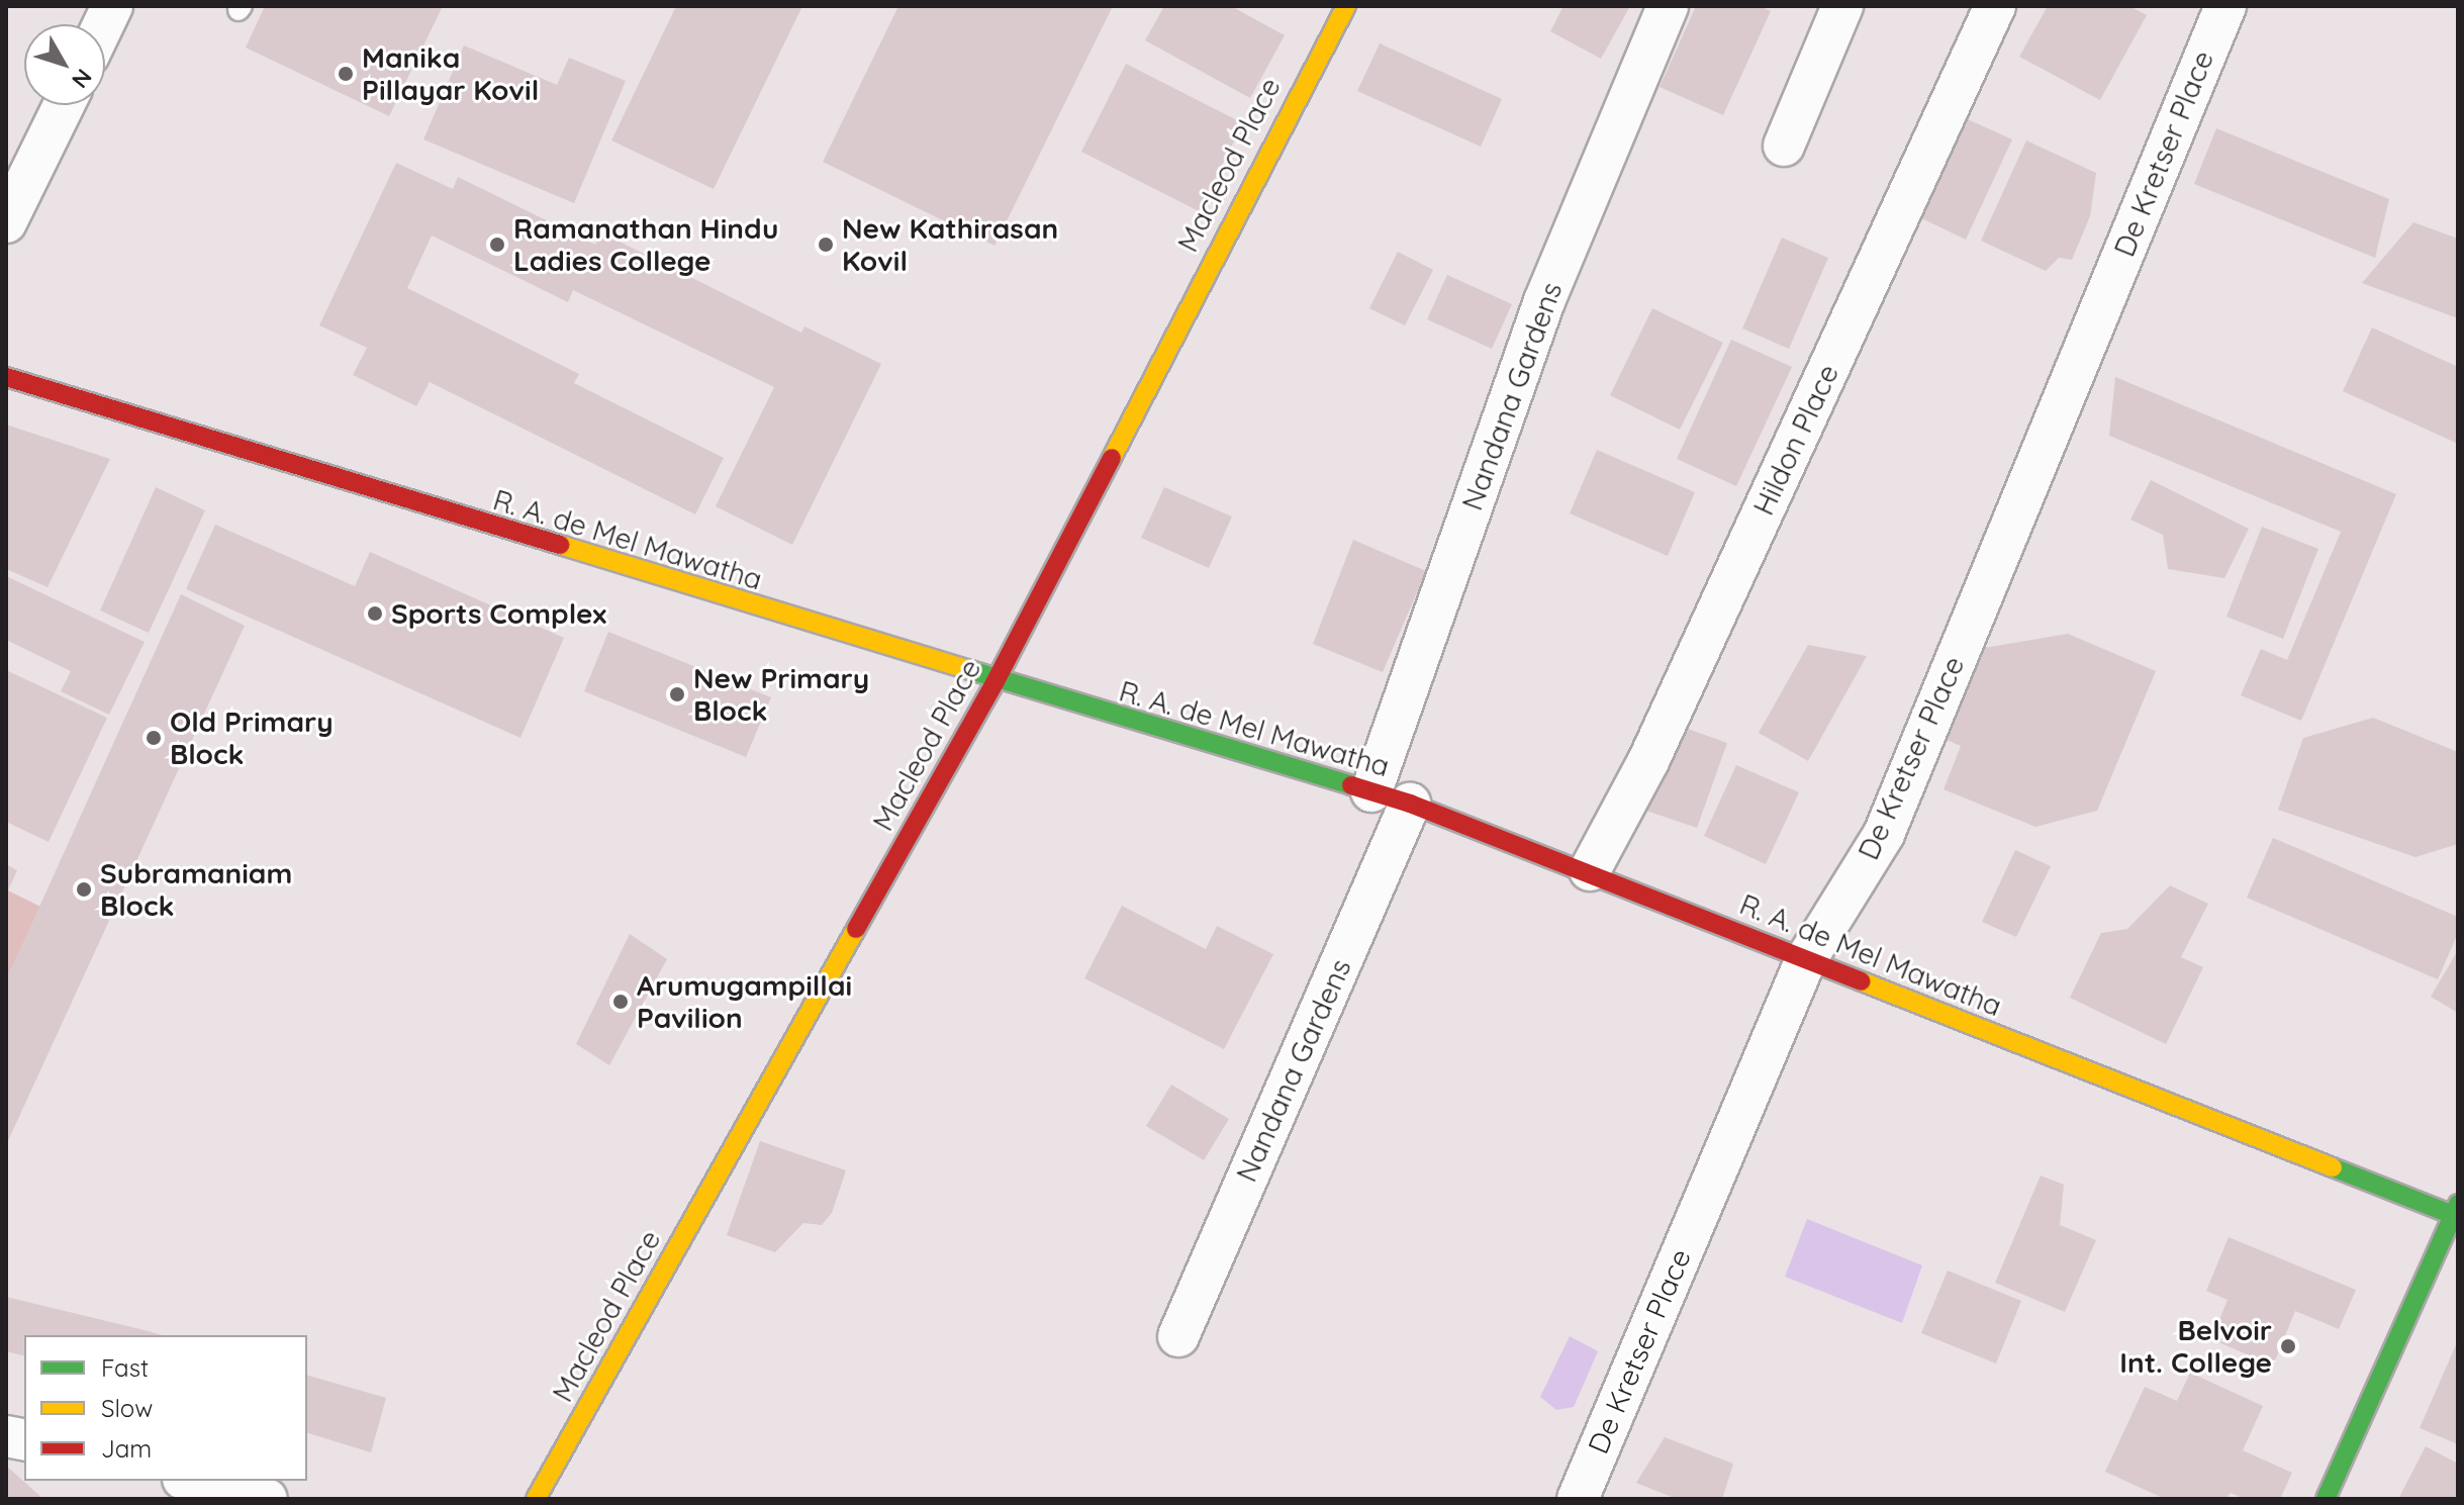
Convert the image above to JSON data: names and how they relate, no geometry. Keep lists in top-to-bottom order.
{
  "streets": {
    "main road": ["Macleod Place", "R. A. de Mel Mawatha"],
    "street": ["De Kretser Place", "Nandana Gardens", "Hildon Place"]
  },
  "crossings": [
    ["De Kretser Place", "R. A. de Mel Mawatha"],
    ["Macleod Place", "R. A. de Mel Mawatha"],
    ["Nandana Gardens", "R. A. de Mel Mawatha"],
    ["Hildon Place", "R. A. de Mel Mawatha"]
  ],
  "places": [
    "Manika Pillayar Kovil",
    "Ramanathan Hindu Ladies College",
    "New Kathirasan Kovil",
    "Sports Complex",
    "New Primary Block",
    "Old Primary Block",
    "Subramaniam Block",
    "Arumugampillai Pavilion",
    "Belvoir Int. College"
  ],
  "legend": ["Fast", "Slow", "Jam"],
  "north": "bottom right"
}
